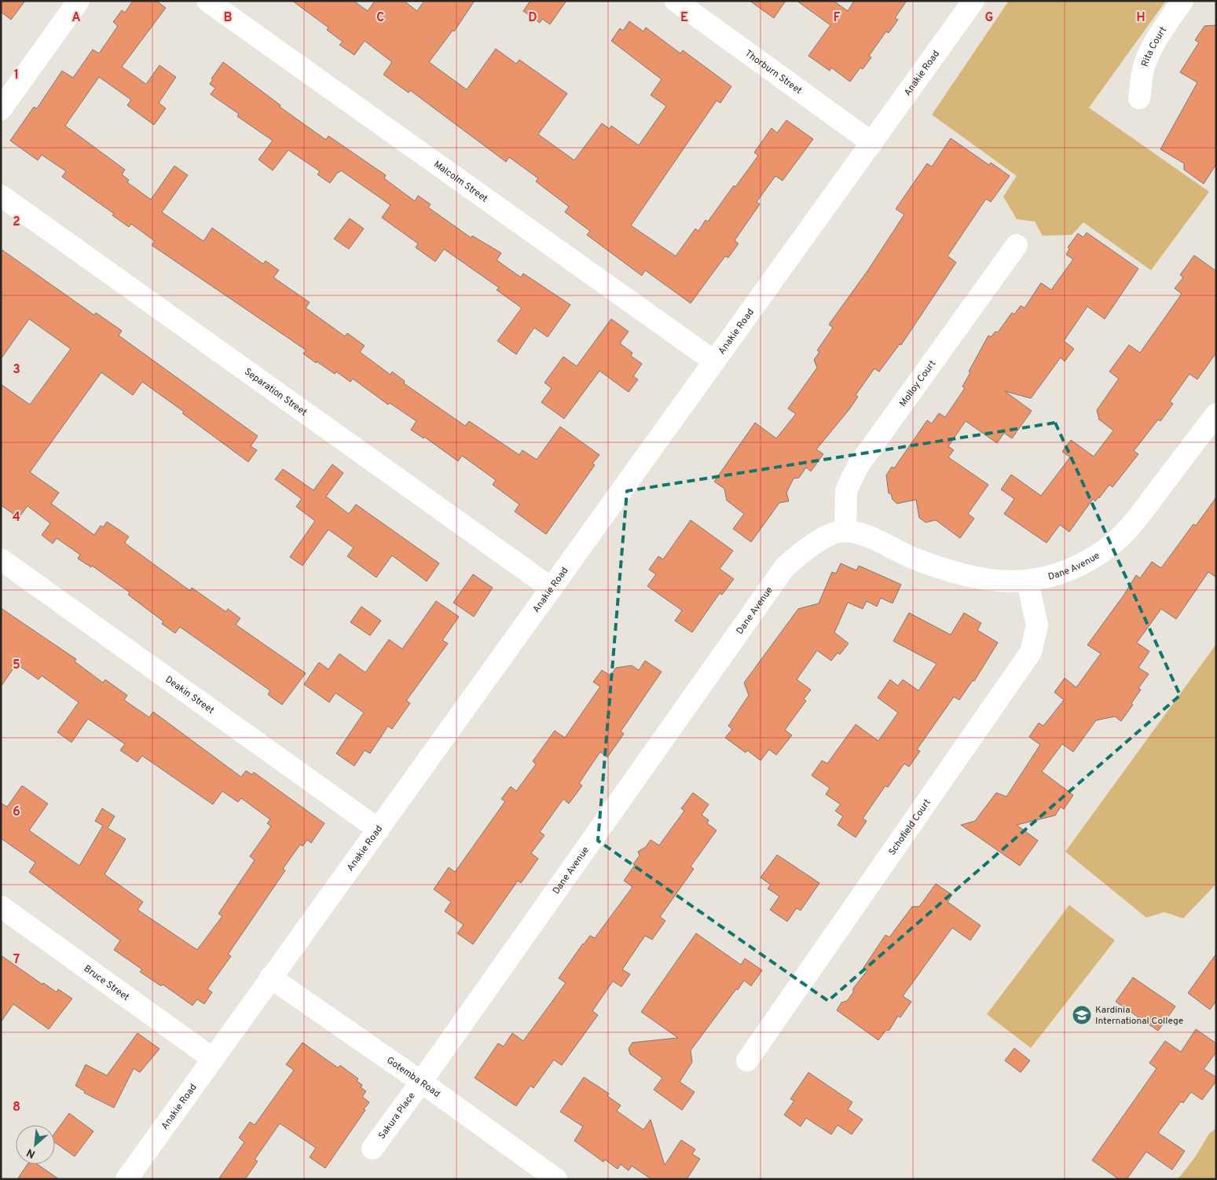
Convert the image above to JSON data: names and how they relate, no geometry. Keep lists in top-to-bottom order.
{
  "streets": {
    "street": [
      "Rita Court",
      "Thorburn Street",
      "Anakie Road",
      "Malcolm Street",
      "Molloy Court",
      "Separation Street",
      "Dane Avenue",
      "Deakin Street",
      "Schofield Court",
      "Bruce Street",
      "Gotemba Road",
      "Sakura Place"
    ]
  },
  "crossings": [
    ["Thorburn Street", "Anakie Road"],
    ["Anakie Road", "Malcolm Street"],
    ["Anakie Road", "Separation Street"],
    ["Anakie Road", "Deakin Street"],
    ["Anakie Road", "Bruce Street"],
    ["Anakie Road", "Gotemba Road"],
    ["Molloy Court", "Dane Avenue"],
    ["Dane Avenue", "Schofield Court"],
    ["Dane Avenue", "Gotemba Road"],
    ["Dane Avenue", "Sakura Place"],
    ["Gotemba Road", "Sakura Place"]
  ],
  "places": {
    "school or university": ["Kardinia International College"]
  },
  "north": "bottom left",
  "grid": {
    "columns": [
      "A",
      "B",
      "C",
      "D",
      "E",
      "F",
      "G",
      "H"
    ],
    "rows": [
      "1",
      "2",
      "3",
      "4",
      "5",
      "6",
      "7",
      "8"
    ]
  }
}
